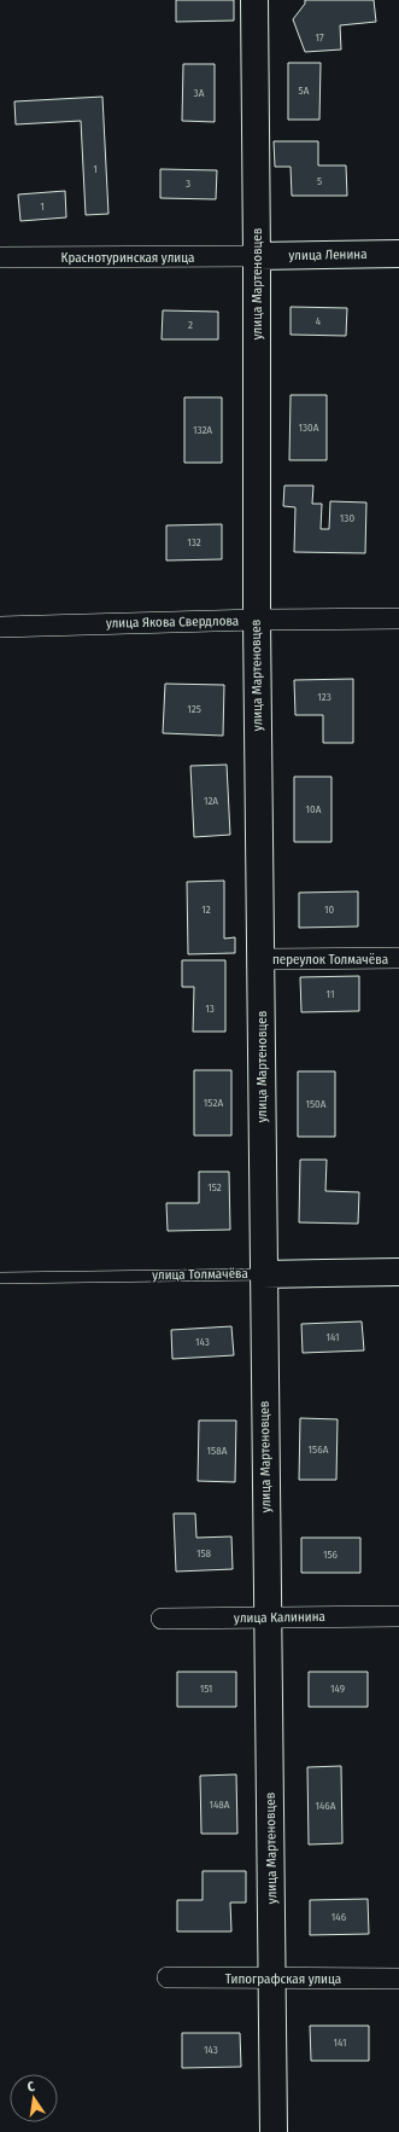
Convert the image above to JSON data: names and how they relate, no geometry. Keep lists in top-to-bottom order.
{
  "streets": {
    "street": [
      "улица Ленина",
      "Краснотуринская улица",
      "улица Мартеновцев",
      "улица Якова Свердлова",
      "переулок Толмачёва",
      "улица Толмачёва",
      "улица Калинина",
      "Типографская улица"
    ]
  },
  "crossings": [
    ["улица Ленина", "Краснотуринская улица"],
    ["улица Ленина", "улица Мартеновцев"],
    ["Краснотуринская улица", "улица Мартеновцев"],
    ["улица Мартеновцев", "улица Якова Свердлова"],
    ["улица Мартеновцев", "переулок Толмачёва"],
    ["улица Мартеновцев", "улица Толмачёва"],
    ["улица Мартеновцев", "улица Калинина"],
    ["улица Мартеновцев", "Типографская улица"]
  ],
  "house_numbers": [
    "17",
    "5А",
    "3А",
    "1",
    "5",
    "3",
    "1",
    "4",
    "2",
    "130А",
    "132А",
    "130",
    "132",
    "123",
    "125",
    "12А",
    "10А",
    "12",
    "10",
    "11",
    "13",
    "152А",
    "150А",
    "152",
    "141",
    "143",
    "156А",
    "158А",
    "158",
    "156",
    "151",
    "149",
    "148А",
    "146А",
    "146",
    "141",
    "143"
  ],
  "north": "top"
}
